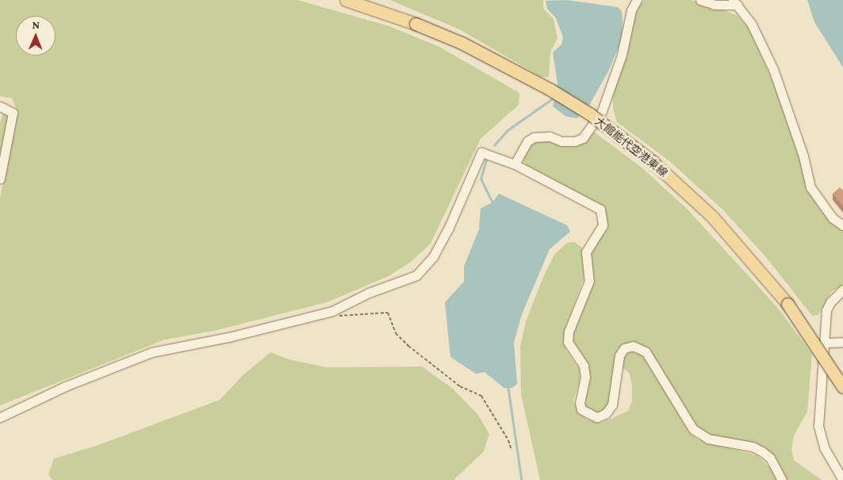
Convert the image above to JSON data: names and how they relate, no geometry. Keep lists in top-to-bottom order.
{
  "streets": {
    "main road": ["大館能代空港東線"]
  },
  "north": "top"
}
